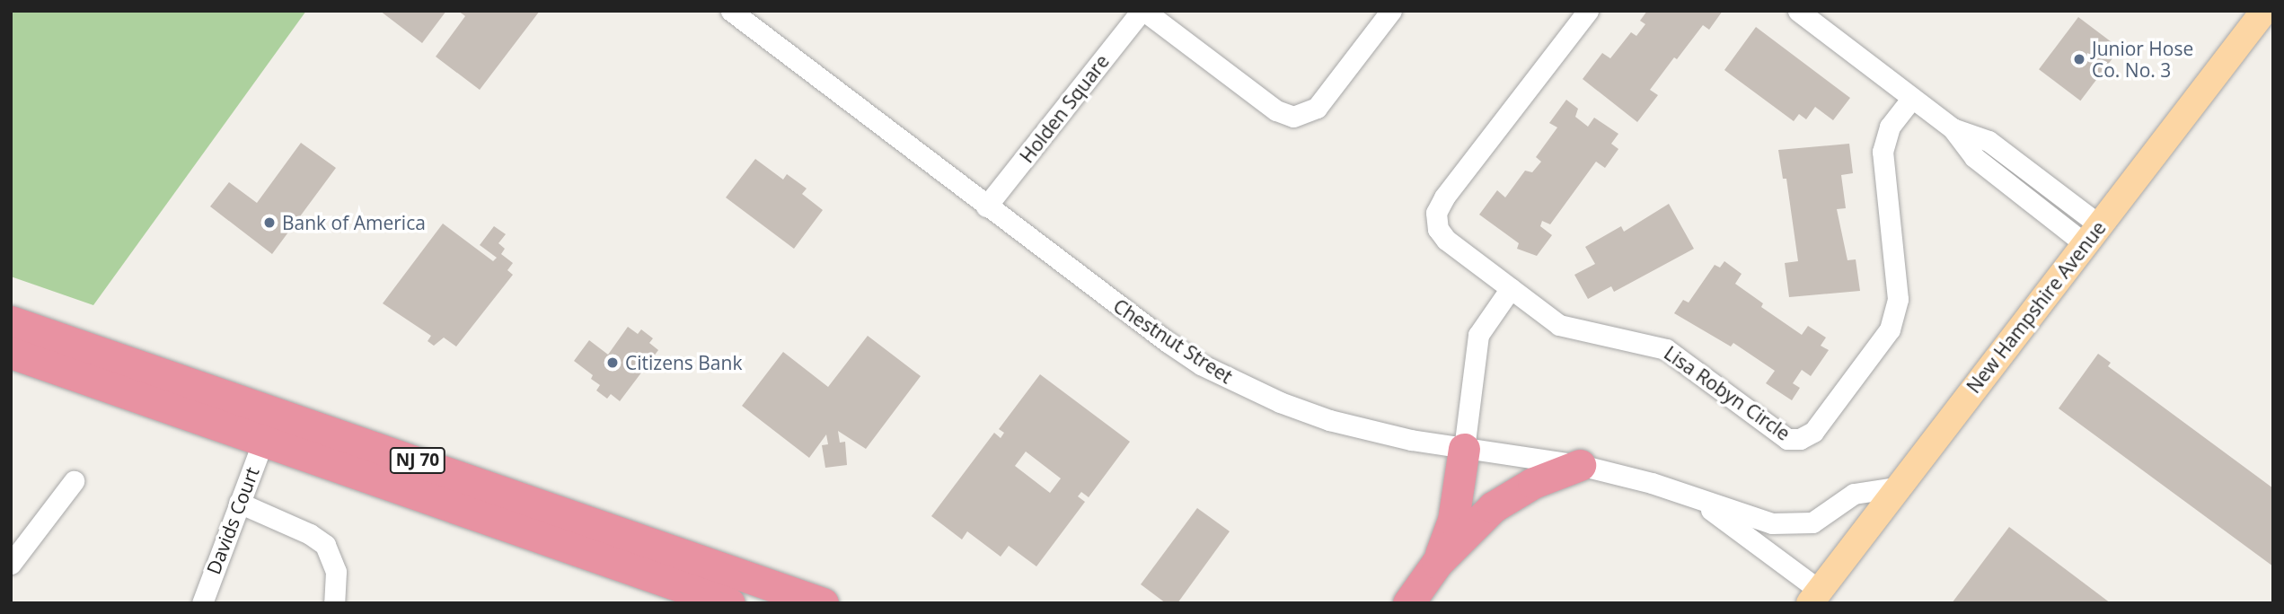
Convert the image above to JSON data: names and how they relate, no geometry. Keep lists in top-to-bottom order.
{
  "streets": {
    "highway": ["NJ 70"],
    "main road": ["New Hampshire Avenue"],
    "street": [
      "Holden Square",
      "Chestnut Street",
      "Lisa Robyn Circle",
      "Davids Court"
    ]
  },
  "crossings": [
    ["Holden Square", "Chestnut Street"],
    ["New Hampshire Avenue", "Chestnut Street"],
    ["NJ 70", "Davids Court"]
  ],
  "places": ["Junior Hose Co. No. 3", "Bank of America", "Citizens Bank"]
}
